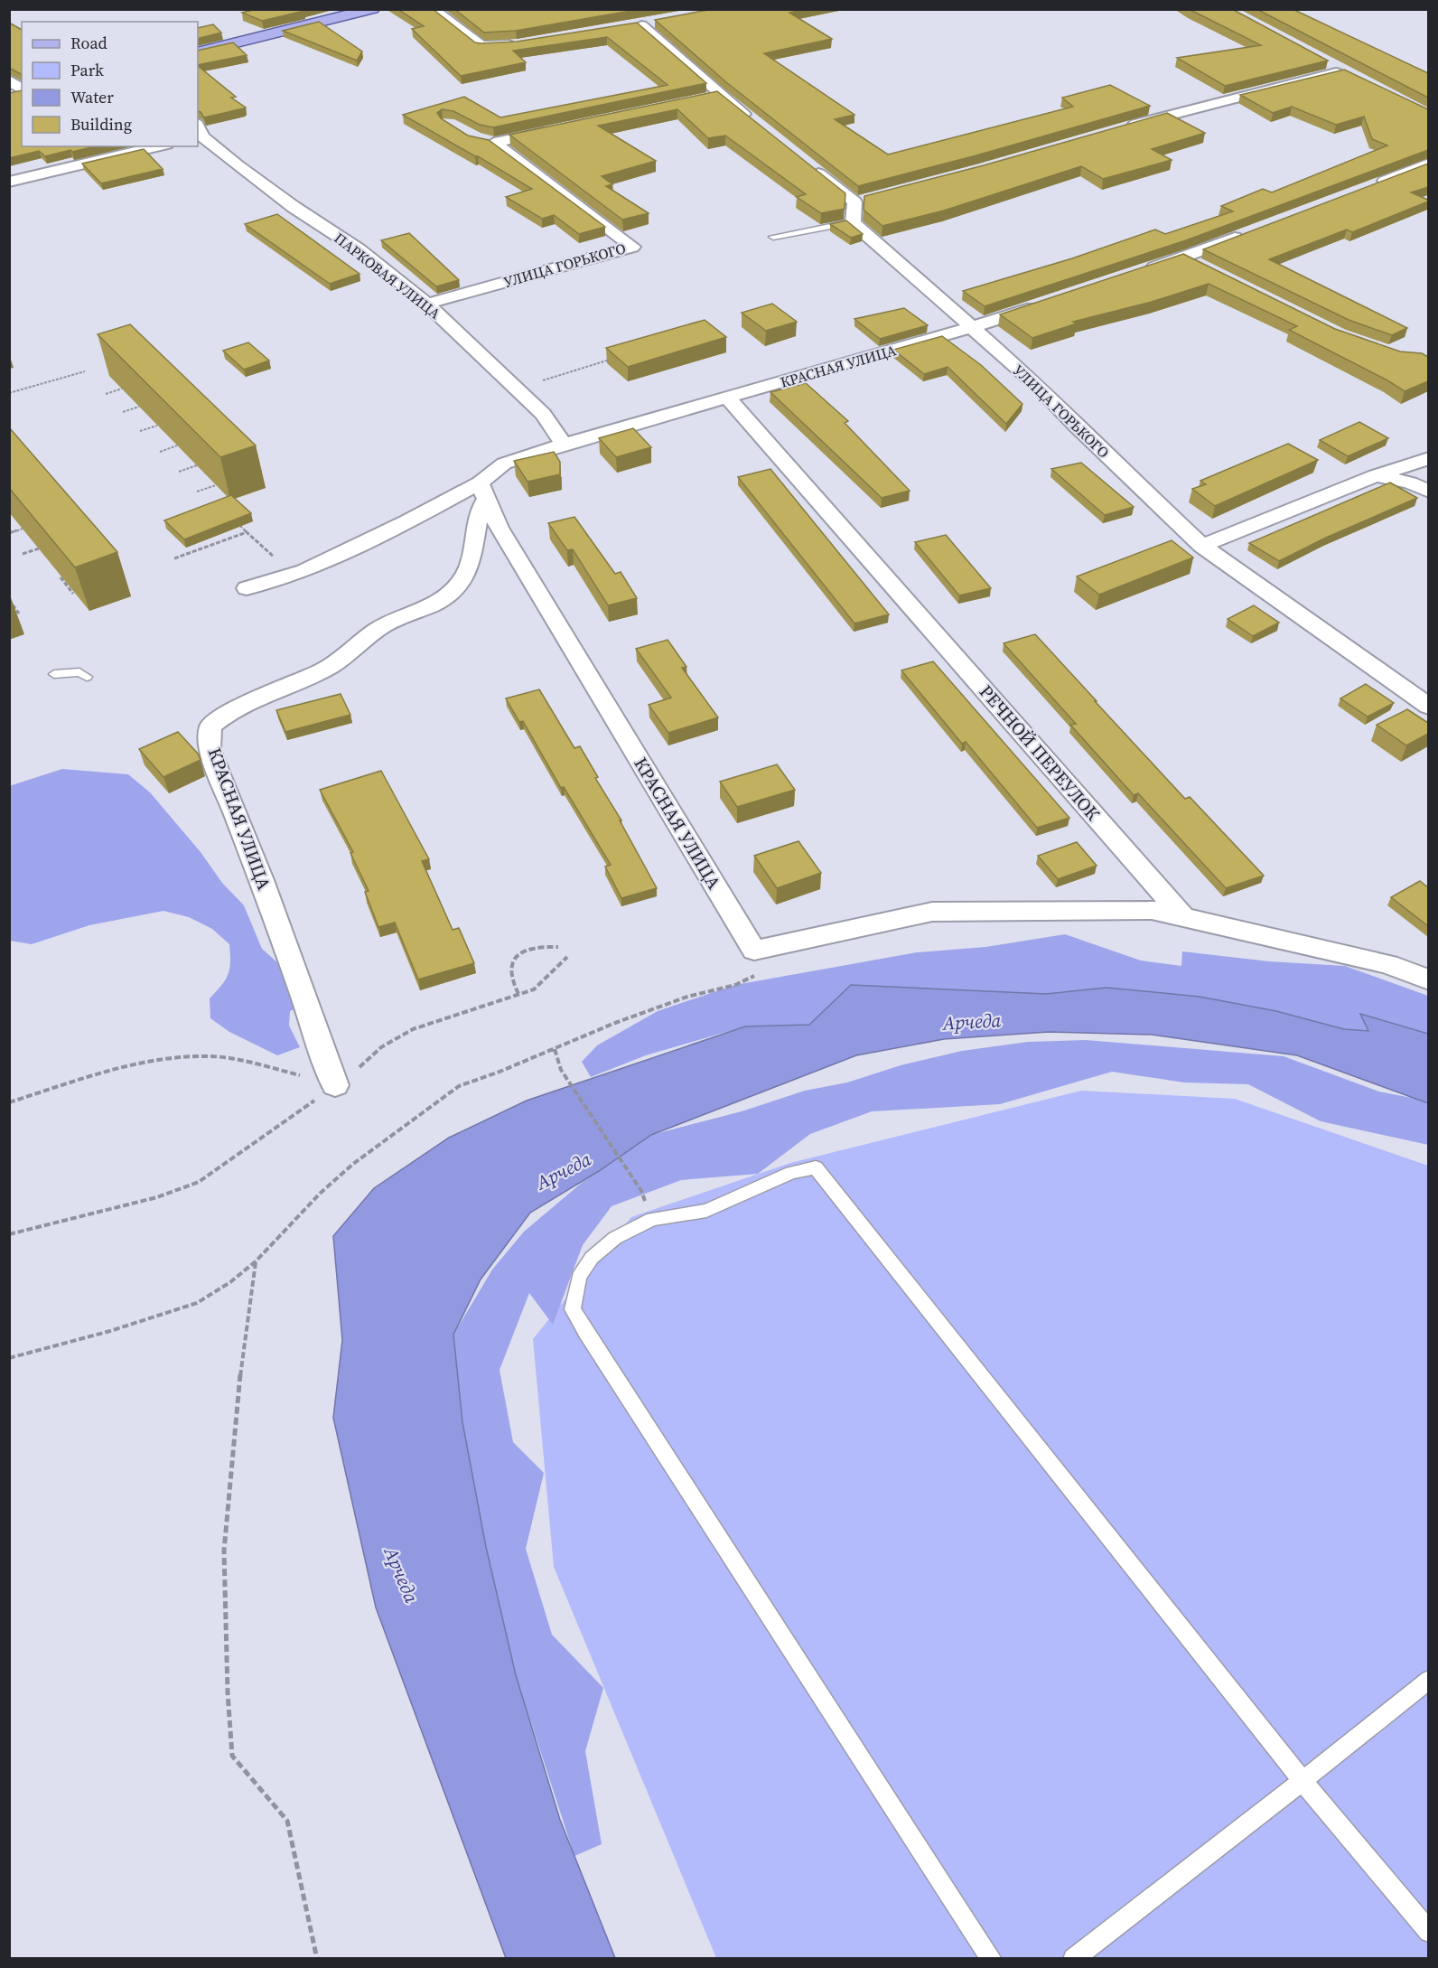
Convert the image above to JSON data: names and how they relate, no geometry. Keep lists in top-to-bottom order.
{
  "streets": {
    "street": [
      "УЛИЦА ГОРЬКОГО",
      "ПАРКОВАЯ УЛИЦА",
      "КРАСНАЯ УЛИЦА",
      "РЕЧНОЙ ПЕРЕУЛОК"
    ]
  },
  "crossings": [
    ["УЛИЦА ГОРЬКОГО", "ПАРКОВАЯ УЛИЦА"],
    ["УЛИЦА ГОРЬКОГО", "КРАСНАЯ УЛИЦА"],
    ["ПАРКОВАЯ УЛИЦА", "КРАСНАЯ УЛИЦА"],
    ["КРАСНАЯ УЛИЦА", "РЕЧНОЙ ПЕРЕУЛОК"]
  ],
  "water": ["Арчеда"],
  "legend": [
    "Road",
    "Park",
    "Water",
    "Building"
  ]
}
